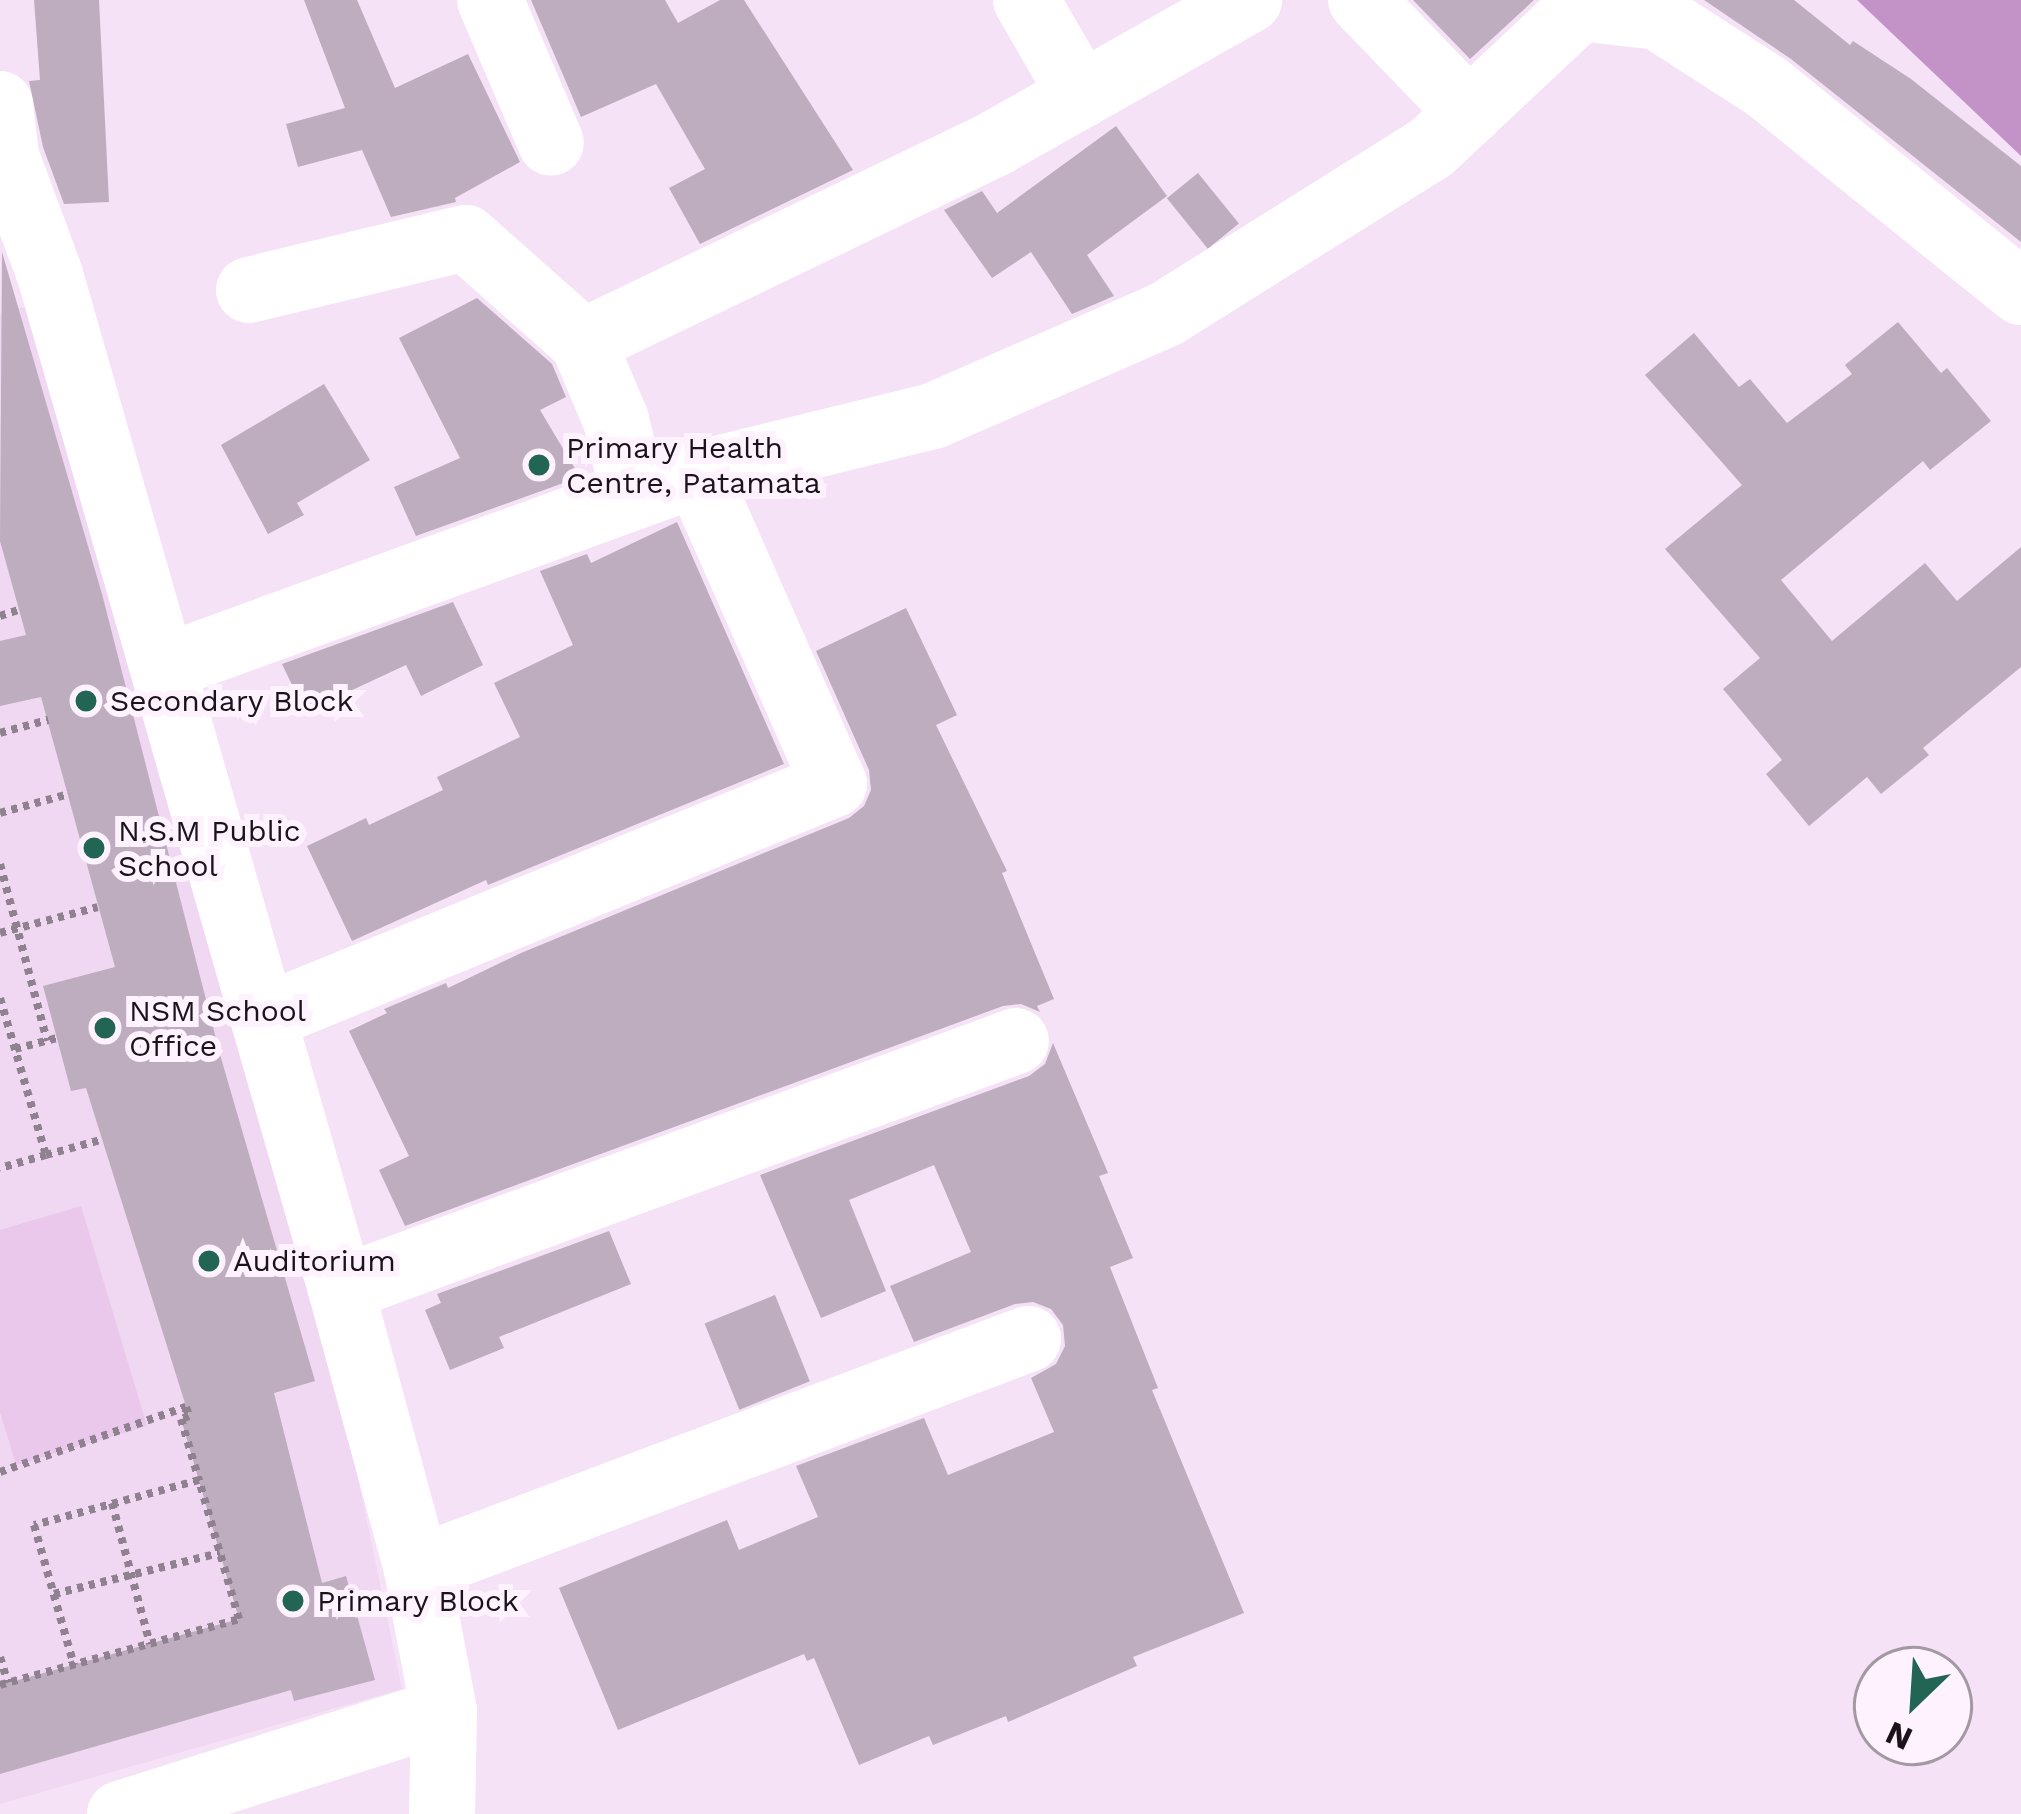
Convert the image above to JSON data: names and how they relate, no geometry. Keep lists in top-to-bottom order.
{
  "places": [
    "Primary Health Centre, Patamata",
    "Secondary Block",
    "N.S.M Public School",
    "NSM School Office",
    "Auditorium",
    "Primary Block"
  ],
  "north": "bottom left"
}
